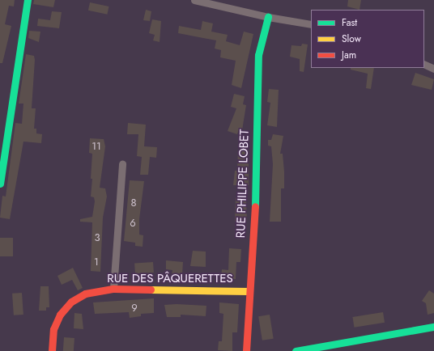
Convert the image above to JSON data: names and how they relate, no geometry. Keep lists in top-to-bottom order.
{
  "streets": {
    "street": ["RUE PHILIPPE LOBET", "RUE DES PÂQUERETTES"]
  },
  "crossings": [
    ["RUE PHILIPPE LOBET", "RUE DES PÂQUERETTES"]
  ],
  "house_numbers": [
    "11",
    "8",
    "6",
    "3",
    "1",
    "9"
  ],
  "legend": ["Fast", "Slow", "Jam"]
}
